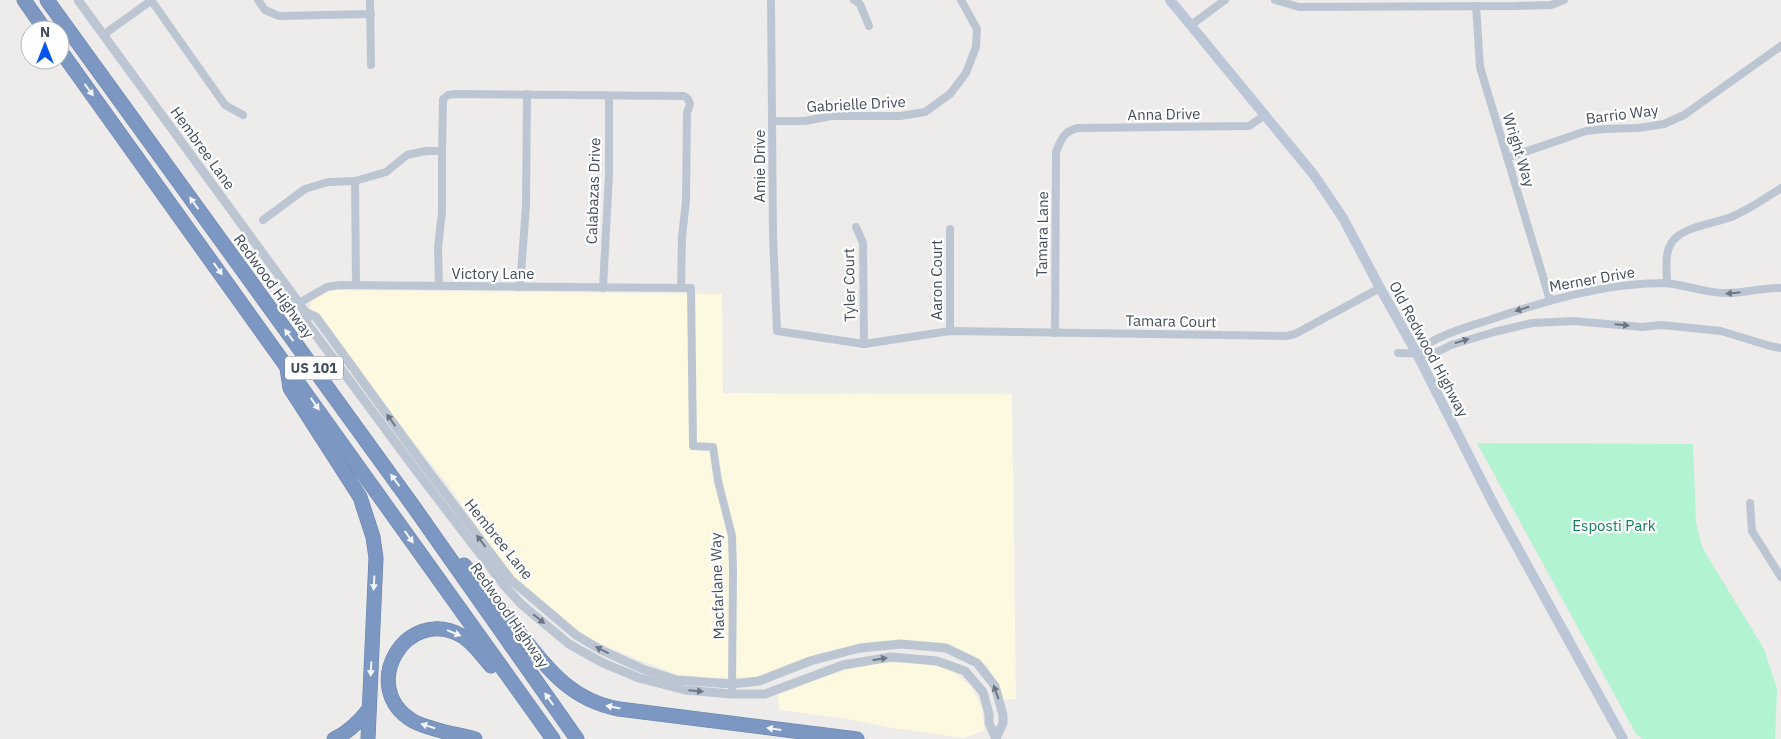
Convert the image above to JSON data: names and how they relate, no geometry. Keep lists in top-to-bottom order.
{
  "streets": {
    "highway": ["Redwood Highway", "US 101"],
    "main road": ["Old Redwood Highway"],
    "street": [
      "Gabrielle Drive",
      "Anna Drive",
      "Barrio Way",
      "Hembree Lane",
      "Wright Way",
      "Amie Drive",
      "Calabazas Drive",
      "Tamara Lane",
      "Victory Lane",
      "Merner Drive",
      "Aaron Court",
      "Tyler Court",
      "Tamara Court",
      "Macfarlane Way"
    ]
  },
  "crossings": [
    ["Gabrielle Drive", "Amie Drive"],
    ["Anna Drive", "Tamara Lane"],
    ["Anna Drive", "Old Redwood Highway"],
    ["Barrio Way", "Wright Way"],
    ["Hembree Lane", "Victory Lane"],
    ["Hembree Lane", "Macfarlane Way"],
    ["Wright Way", "Merner Drive"],
    ["Amie Drive", "Tamara Court"],
    ["Calabazas Drive", "Victory Lane"],
    ["Tamara Lane", "Tamara Court"],
    ["Victory Lane", "Macfarlane Way"],
    ["Merner Drive", "Old Redwood Highway"],
    ["Aaron Court", "Tamara Court"],
    ["Tyler Court", "Tamara Court"],
    ["Tamara Court", "Old Redwood Highway"]
  ],
  "parks": ["Esposti Park"],
  "north": "top"
}
